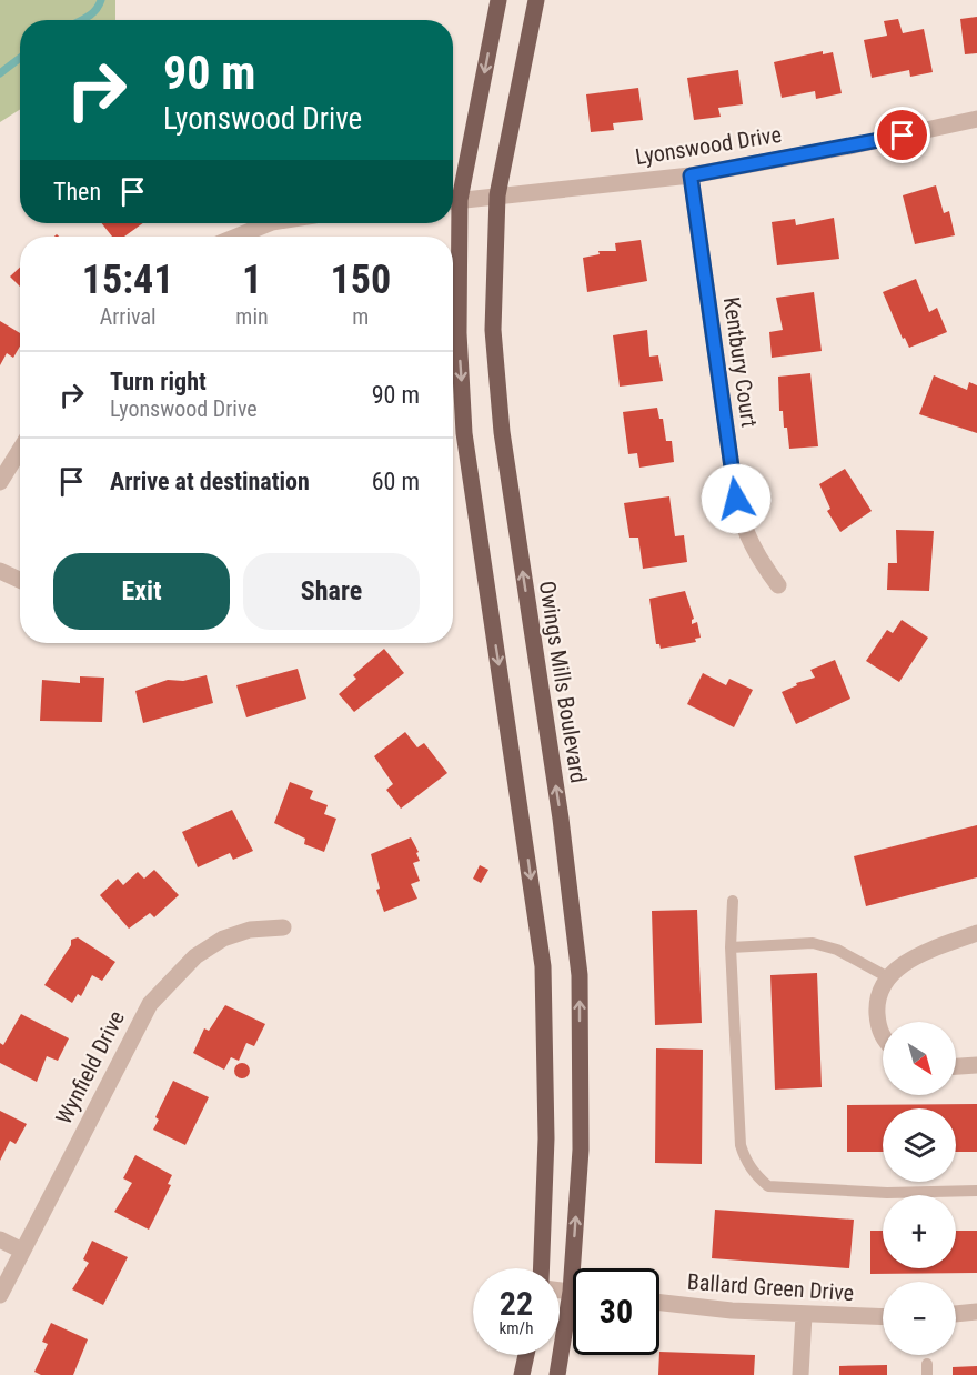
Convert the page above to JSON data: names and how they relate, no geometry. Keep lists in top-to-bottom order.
{
  "streets": {
    "main road": ["Owings Mills Boulevard"],
    "street": [
      "Lyonswood Drive",
      "Kentbury Court",
      "Wynfield Drive",
      "Ballard Green Drive"
    ]
  },
  "crossings": [
    ["Lyonswood Drive", "Kentbury Court"],
    ["Lyonswood Drive", "Owings Mills Boulevard"]
  ],
  "north": "bottom right",
  "page": {
    "turn": ["90 m", "Lyonswood Drive"],
    "then": "Then",
    "eta": [
      "15:41",
      "Arrival",
      "1",
      "min",
      "150",
      "m"
    ],
    "list": [
      {
        "name": "Turn right",
        "note": "Lyonswood Drive",
        "value": "90 m"
      },
      {
        "name": "Arrive at destination",
        "value": "60 m"
      }
    ],
    "buttons": ["Exit", "Share"],
    "map_buttons": ["+", "−"],
    "speed": "22 km/h",
    "limit": "30"
  }
}
